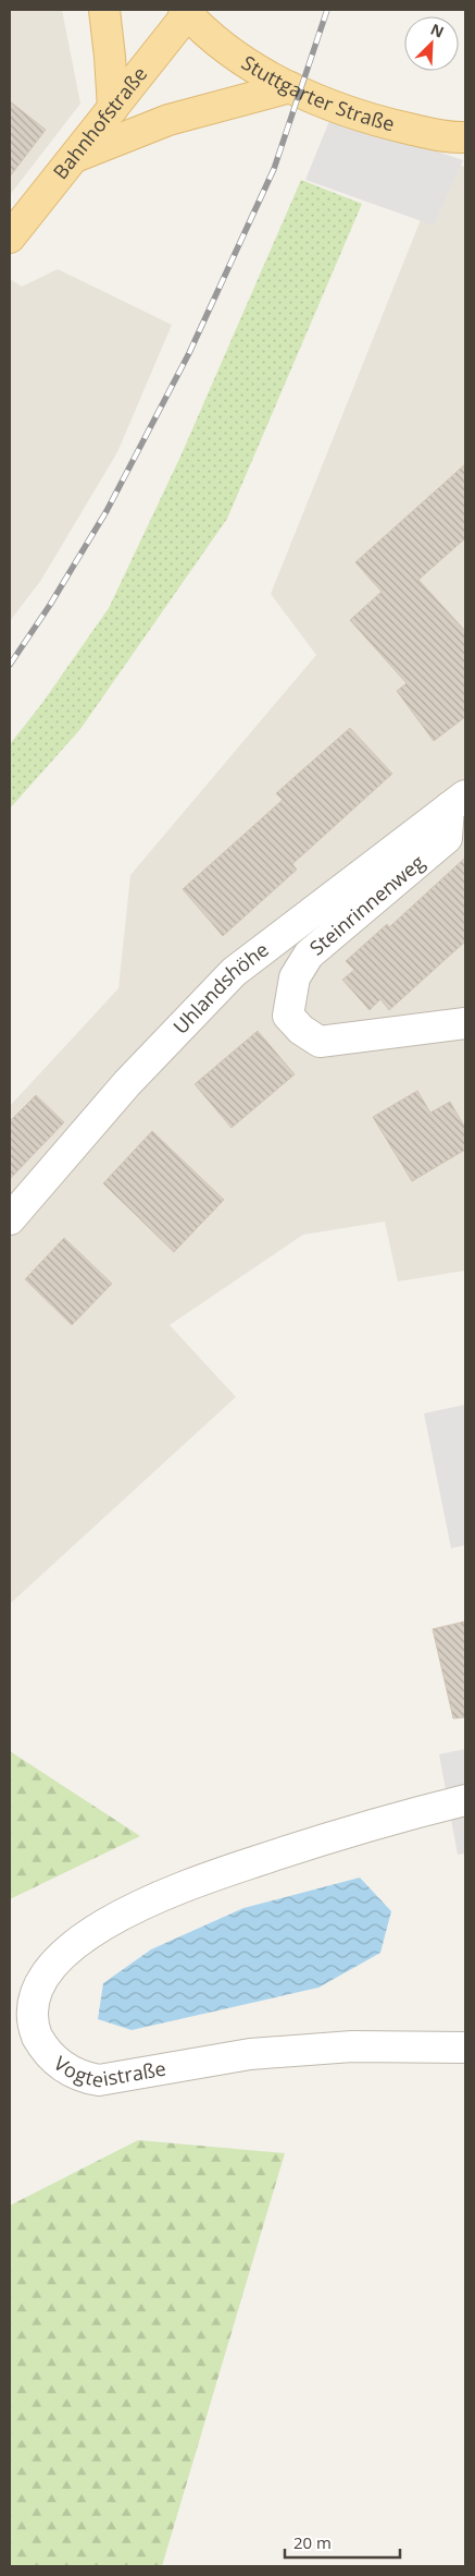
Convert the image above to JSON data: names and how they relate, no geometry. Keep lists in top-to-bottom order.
{
  "streets": {
    "main road": ["Stuttgarter Straße", "Bahnhofstraße"],
    "street": ["Steinrinnenweg", "Uhlandshöhe", "Vogteistraße"]
  },
  "crossings": [
    ["Stuttgarter Straße", "Bahnhofstraße"],
    ["Steinrinnenweg", "Uhlandshöhe"]
  ],
  "scale_bar": "20 m",
  "north": "top right"
}
